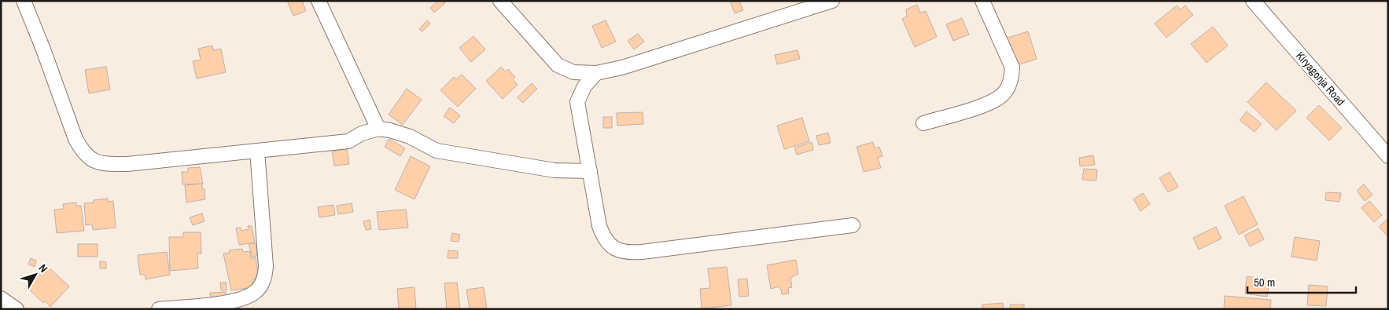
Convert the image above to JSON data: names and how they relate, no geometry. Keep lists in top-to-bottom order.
{
  "streets": {
    "street": ["Kiryagonja Road"]
  },
  "scale_bar": "50 m",
  "north": "top right"
}
